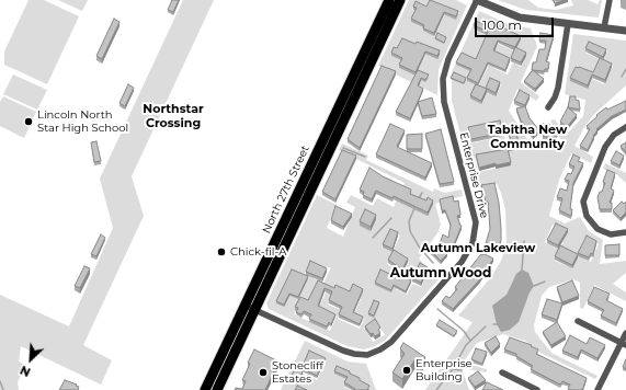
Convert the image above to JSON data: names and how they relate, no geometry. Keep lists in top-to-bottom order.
{
  "streets": {
    "main road": ["North 27th Street"],
    "street": ["Enterprise Drive"]
  },
  "crossings": [
    ["Enterprise Drive", "North 27th Street"]
  ],
  "districts": [
    "Northstar Crossing",
    "Tabitha New Community",
    "Autumn Lakeview",
    "Autumn Wood"
  ],
  "places": [
    "Lincoln North Star High School",
    "Chick-fil-A",
    "Enterprise Building",
    "Stonecliff Estates"
  ],
  "scale_bar": "100 m",
  "north": "bottom left"
}
